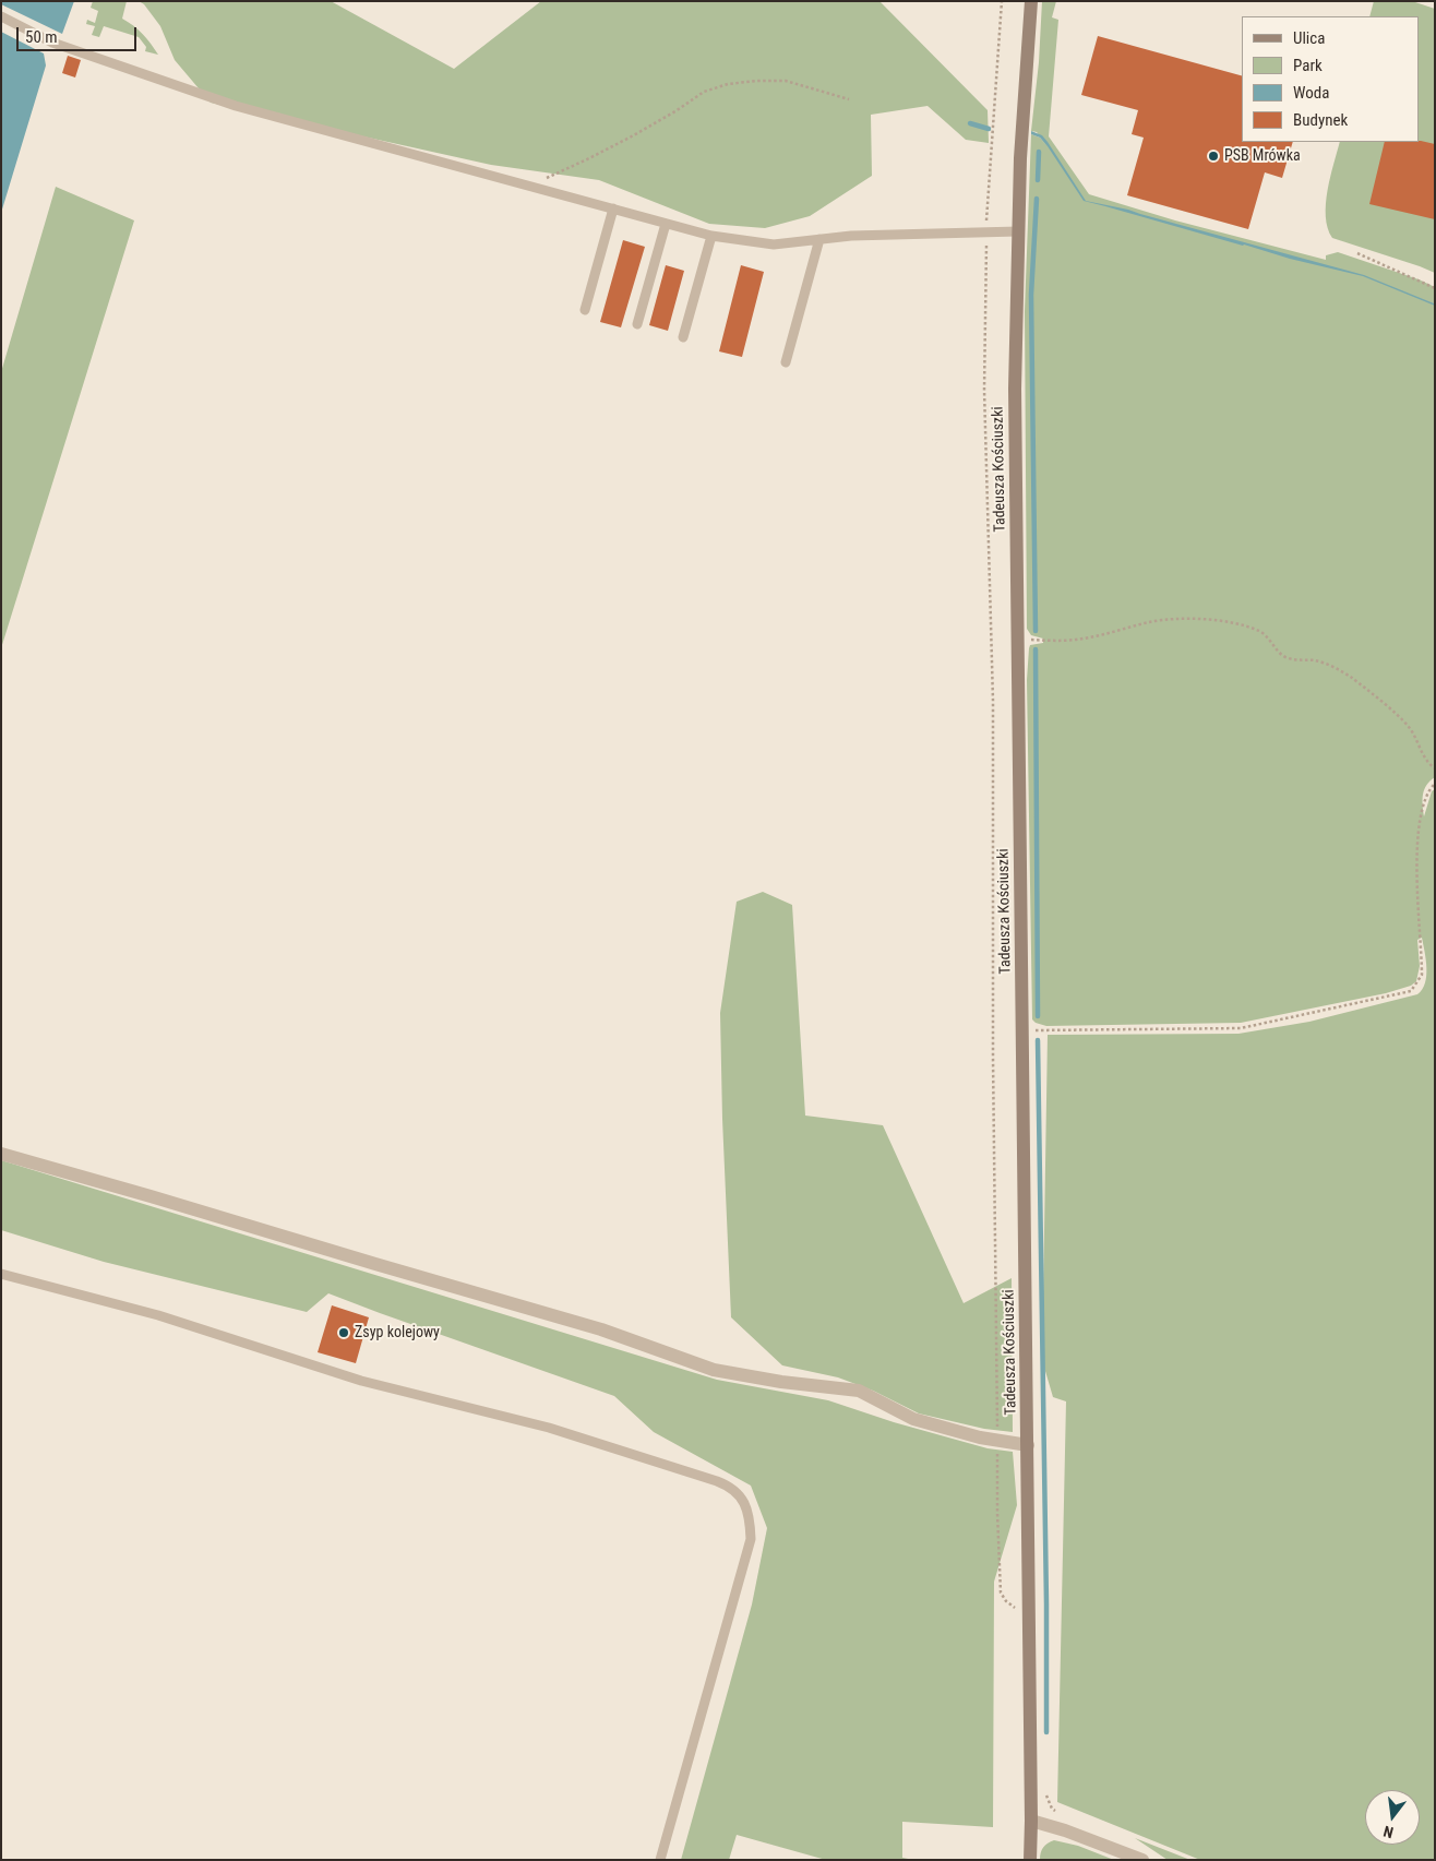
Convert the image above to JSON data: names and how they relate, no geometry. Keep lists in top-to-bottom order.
{
  "streets": {
    "main road": ["Tadeusza Kościuszki"]
  },
  "places": ["PSB Mrówka", "Zsyp kolejowy"],
  "legend": [
    "Ulica",
    "Park",
    "Woda",
    "Budynek"
  ],
  "scale_bar": "50 m",
  "north": "bottom"
}
